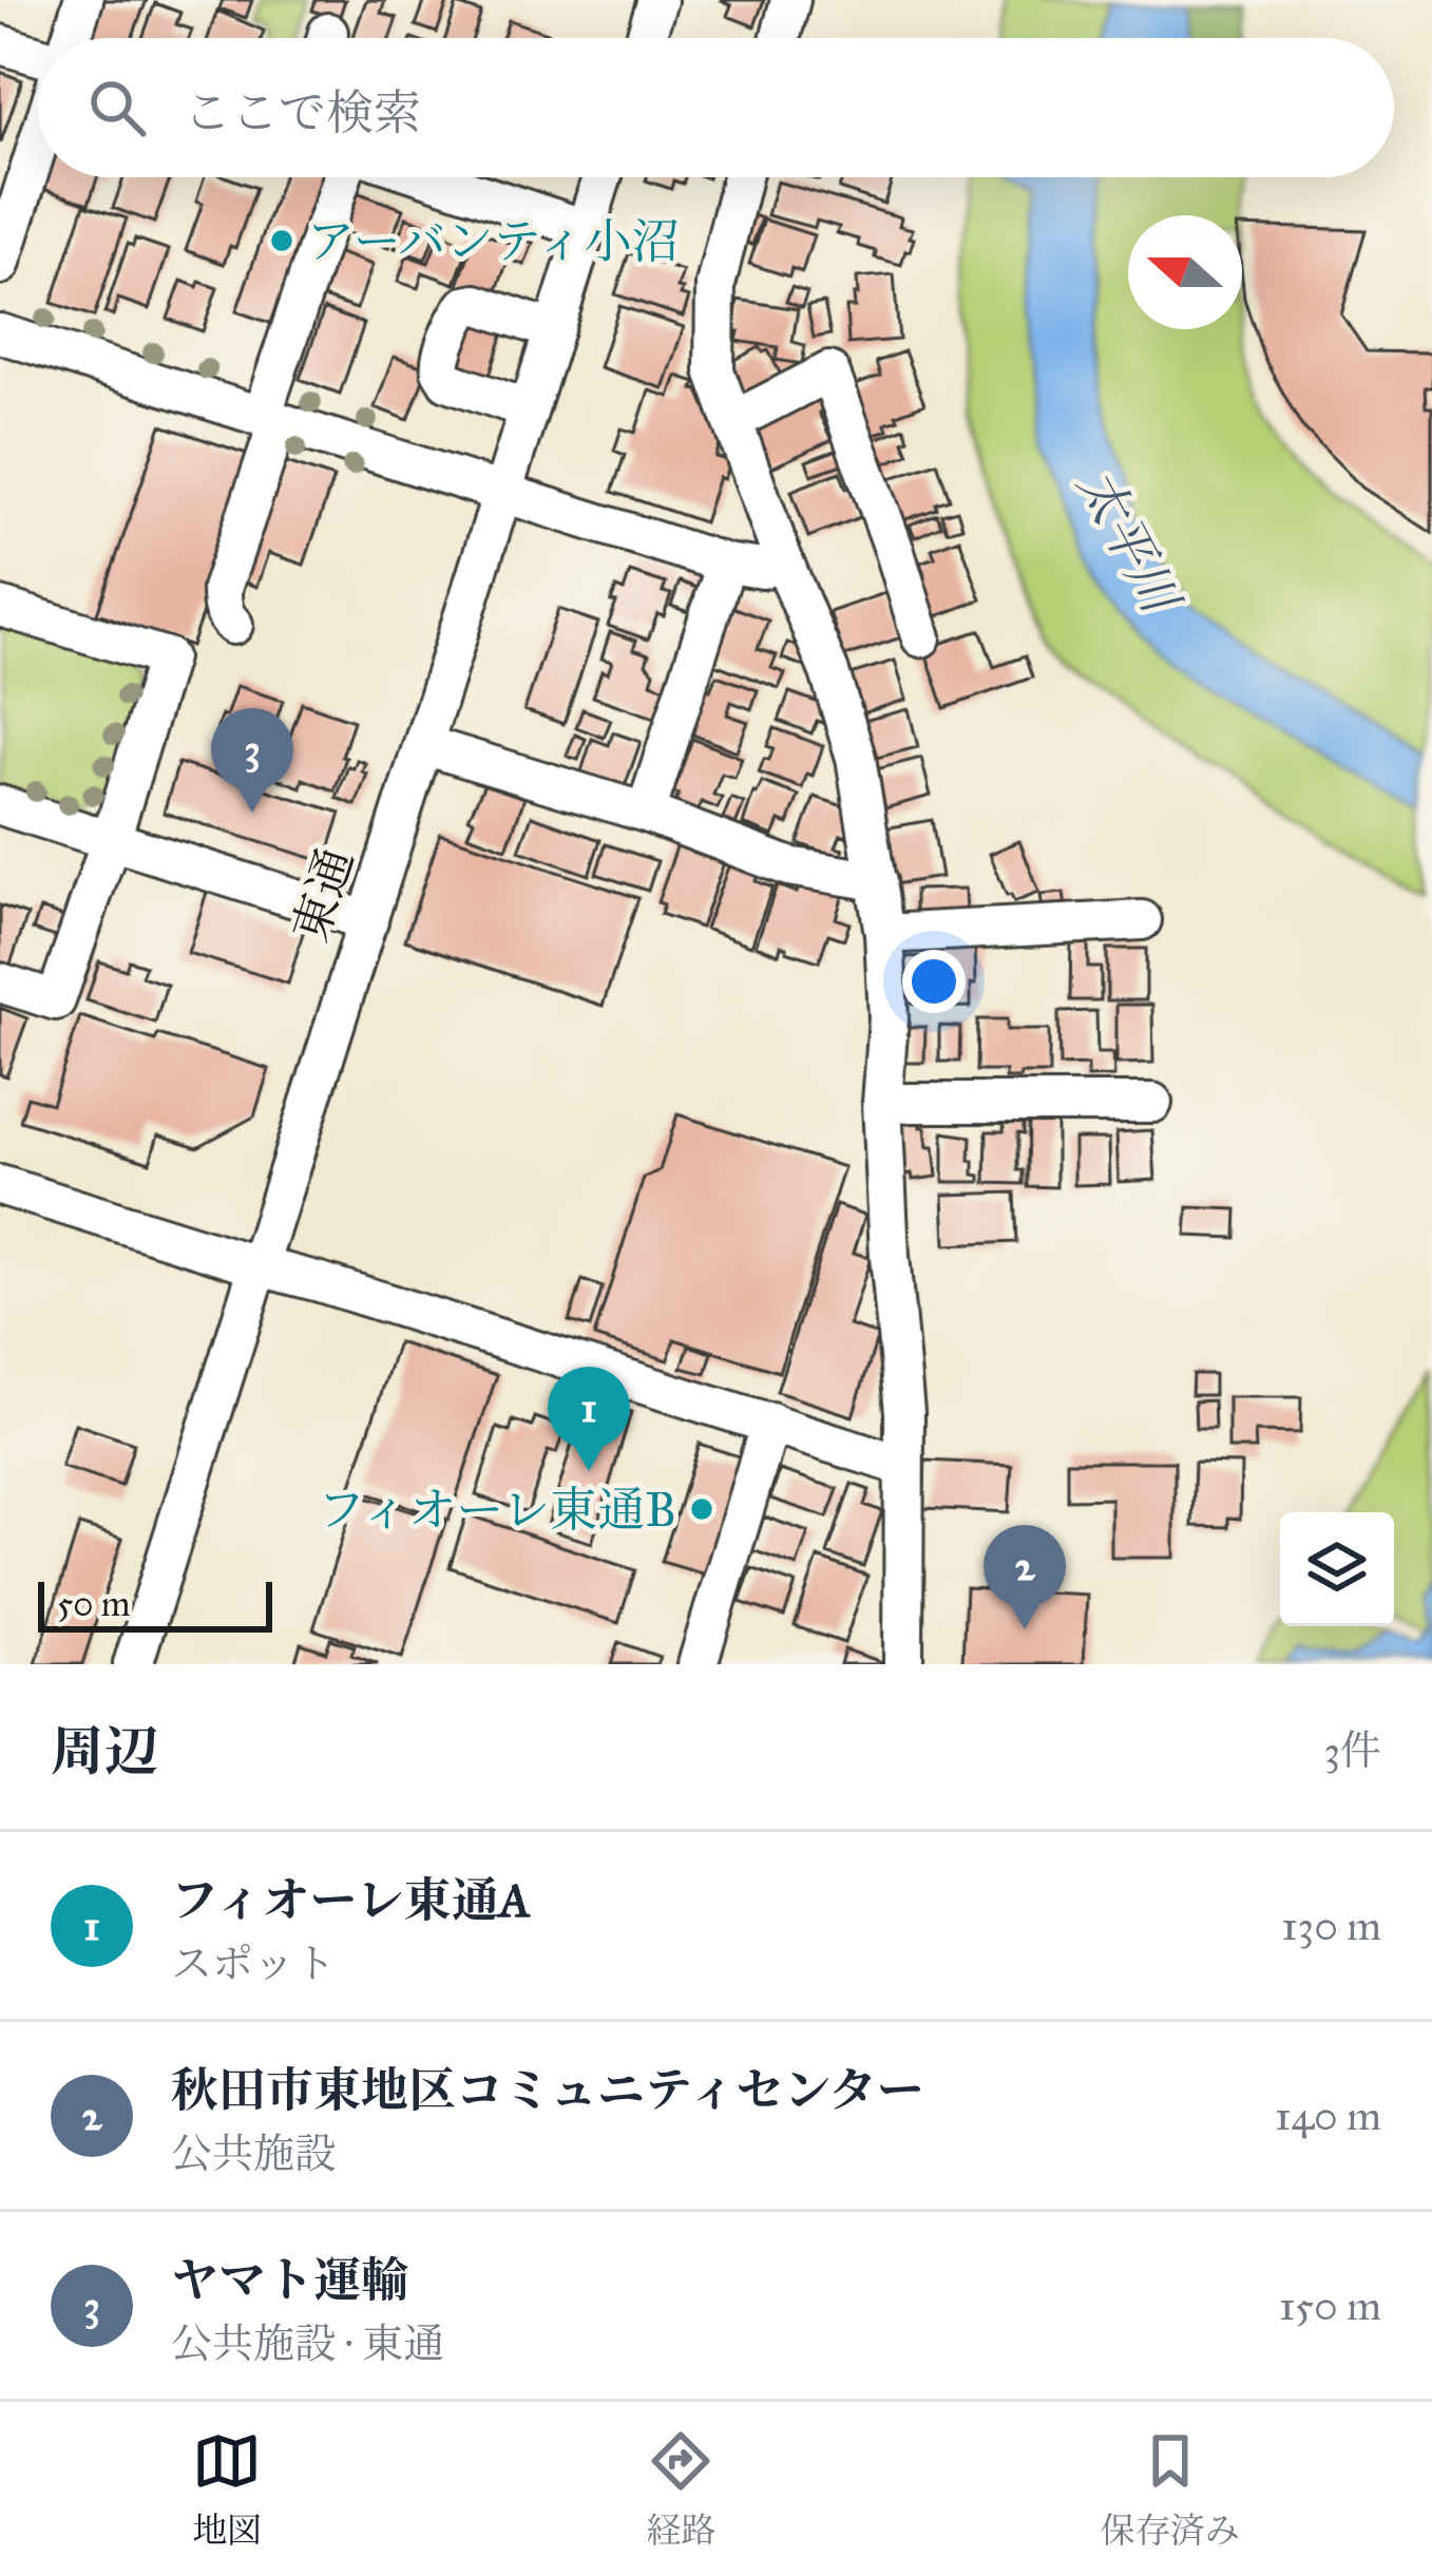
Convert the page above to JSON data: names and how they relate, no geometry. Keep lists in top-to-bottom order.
{
  "streets": {
    "street": ["東通"]
  },
  "water": ["太平川"],
  "places": ["アーバンティ小沼", "フィオーレ東通B"],
  "scale_bar": "50 m",
  "north": "left",
  "page": {
    "search": "ここで検索",
    "pins": ["3", "1", "2"],
    "scale": "50 m",
    "heading": ["周辺", "3件"],
    "list": [
      {
        "mark": "1",
        "name": "フィオーレ東通A",
        "note": "スポット",
        "value": "130 m"
      },
      {
        "mark": "2",
        "name": "秋田市東地区コミュニティセンター",
        "note": "公共施設",
        "value": "140 m"
      },
      {
        "mark": "3",
        "name": "ヤマト運輸",
        "note": "公共施設 · 東通",
        "value": "150 m"
      }
    ],
    "nav": ["地図", "経路", "保存済み"]
  }
}
